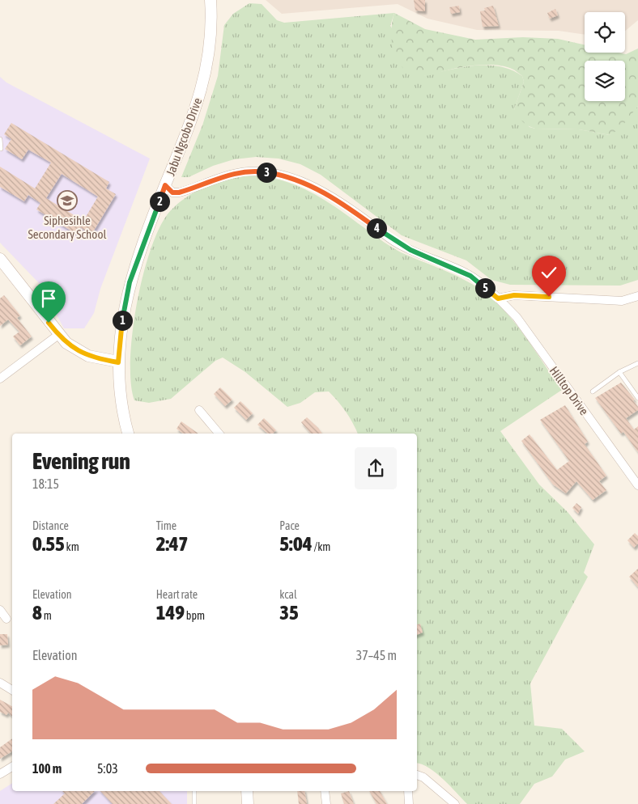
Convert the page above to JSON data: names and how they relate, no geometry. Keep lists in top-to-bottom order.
{
  "streets": {
    "main road": ["Jabu Ngcobo Drive"],
    "street": ["Hilltop Drive"]
  },
  "crossings": [
    ["Jabu Ngcobo Drive", "Hilltop Drive"]
  ],
  "places": {
    "school or university": ["Siphesihle Secondary School"]
  },
  "page": {
    "pins": [
      "3",
      "2",
      "4",
      "5",
      "1"
    ],
    "heading": ["Evening run", "18:15"],
    "stats": [
      ["Distance", "0.55 km"],
      ["Time", "2:47"],
      ["Pace", "5:04 /km"],
      ["Elevation", "8 m"],
      ["Heart rate", "149 bpm"],
      ["kcal", "35"]
    ],
    "chart": ["Elevation", "37–45 m"],
    "list": [
      {
        "name": "100 m",
        "note": "5:03"
      }
    ]
  }
}
